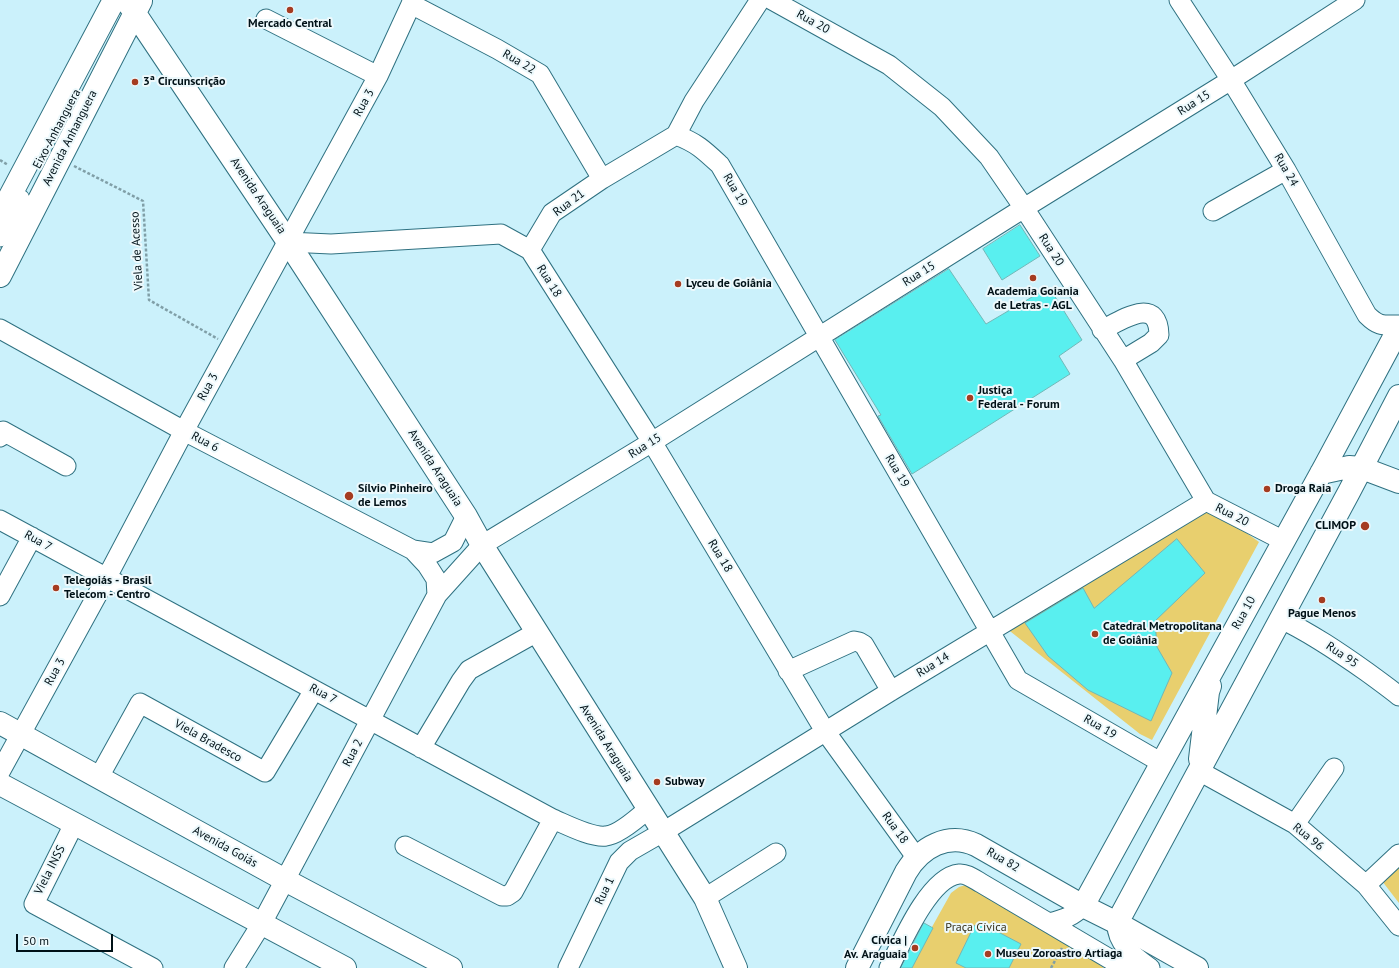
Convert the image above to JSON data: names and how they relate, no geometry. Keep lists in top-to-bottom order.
{
  "streets": {
    "main road": [
      "Avenida Anhanguera",
      "Avenida Araguaia",
      "Rua 10",
      "Avenida Goiás",
      "Rua 82"
    ],
    "street": [
      "Rua 20",
      "Rua 22",
      "Rua 3",
      "Rua 15",
      "Eixo-Anhanguera",
      "Rua 24",
      "Rua 19",
      "Rua 21",
      "Rua 18",
      "Rua 6",
      "Rua 7",
      "Rua 95",
      "Rua 14",
      "Viela Bradesco",
      "Rua 2",
      "Rua 96",
      "Viela INSS",
      "Rua 1"
    ],
    "path": ["Viela de Acesso"]
  },
  "crossings": [
    ["Rua 20", "Rua 15"],
    ["Rua 20", "Rua 10"],
    ["Rua 20", "Rua 14"],
    ["Rua 22", "Rua 3"],
    ["Rua 22", "Rua 21"],
    ["Rua 3", "Avenida Araguaia"],
    ["Rua 3", "Viela de Acesso"],
    ["Rua 3", "Rua 6"],
    ["Rua 3", "Rua 7"],
    ["Rua 3", "Avenida Goiás"],
    ["Rua 15", "Rua 24"],
    ["Rua 15", "Rua 19"],
    ["Rua 15", "Avenida Araguaia"],
    ["Rua 15", "Rua 18"],
    ["Rua 15", "Rua 2"],
    ["Eixo-Anhanguera", "Avenida Anhanguera"],
    ["Eixo-Anhanguera", "Avenida Araguaia"],
    ["Avenida Anhanguera", "Avenida Araguaia"],
    ["Avenida Anhanguera", "Viela de Acesso"],
    ["Rua 24", "Rua 10"],
    ["Rua 19", "Rua 21"],
    ["Rua 19", "Rua 10"],
    ["Rua 19", "Rua 14"],
    ["Avenida Araguaia", "Rua 6"],
    ["Avenida Araguaia", "Rua 14"],
    ["Avenida Araguaia", "Rua 2"],
    ["Avenida Araguaia", "Rua 1"],
    ["Rua 21", "Rua 18"],
    ["Rua 18", "Rua 14"],
    ["Rua 18", "Rua 82"],
    ["Rua 6", "Rua 2"],
    ["Rua 7", "Viela Bradesco"],
    ["Rua 7", "Rua 2"],
    ["Rua 10", "Rua 82"],
    ["Rua 14", "Rua 1"],
    ["Viela Bradesco", "Avenida Goiás"],
    ["Rua 2", "Avenida Goiás"]
  ],
  "parks": ["Praça Cívica"],
  "places": [
    "Mercado Central",
    "3ª Circunscrição",
    "Academia Goiania de Letras - AGL",
    "Lyceu de Goiânia",
    "Justiça Federal - Forum",
    "Droga Raia",
    "Sílvio Pinheiro de Lemos",
    "CLIMOP",
    "Telegoiás - Brasil Telecom - Centro",
    "Pague Menos",
    "Catedral Metropolitana de Goiânia",
    "Subway",
    "Cívica | Av. Araguaia",
    "Museu Zoroastro Artiaga"
  ],
  "scale_bar": "50 m"
}
